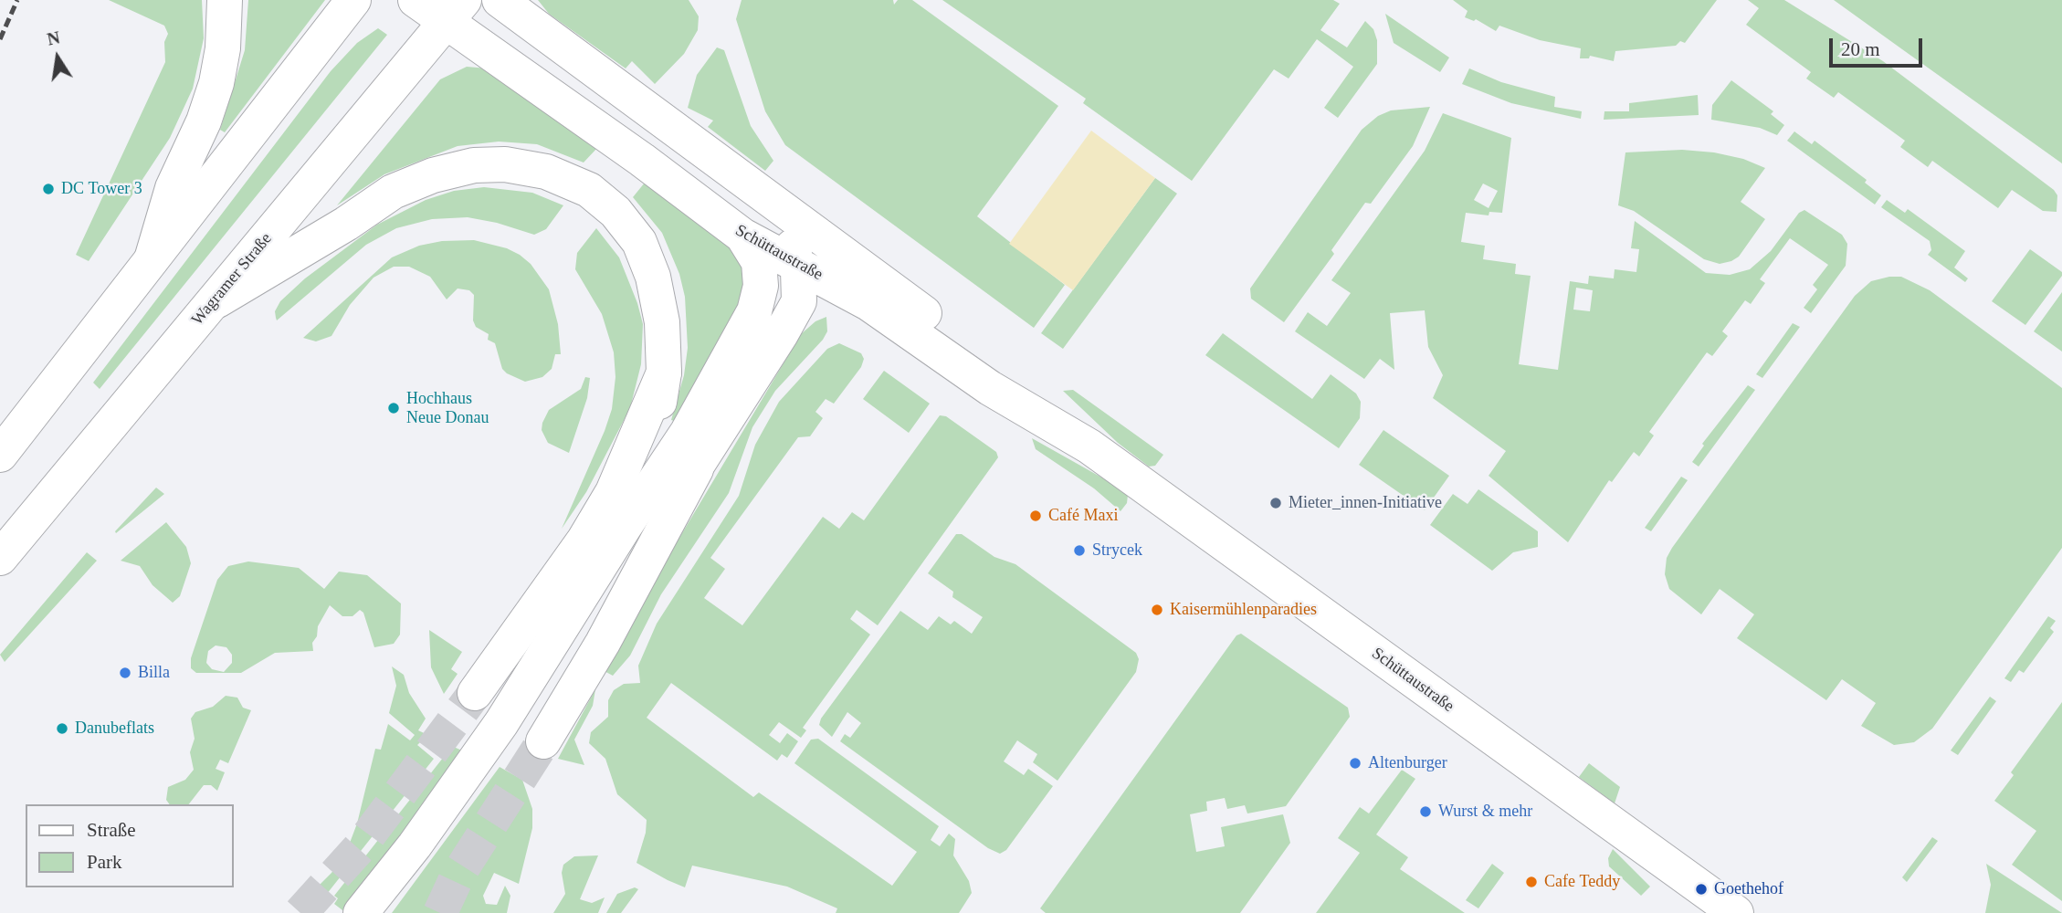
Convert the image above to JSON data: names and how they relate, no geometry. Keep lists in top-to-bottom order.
{
  "streets": {
    "main road": ["Schüttaustraße", "Wagramer Straße"]
  },
  "crossings": [
    ["Schüttaustraße", "Wagramer Straße"]
  ],
  "places": [
    "DC Tower 3",
    "Hochhaus Neue Donau",
    "Mieter_innen-Initiative",
    "Café Maxi",
    "Strycek",
    "Kaisermühlenparadies",
    "Billa",
    "Danubeflats",
    "Altenburger",
    "Wurst & mehr",
    "Cafe Teddy",
    "Goethehof"
  ],
  "legend": ["Straße", "Park"],
  "scale_bar": "20 m",
  "north": "top"
}
